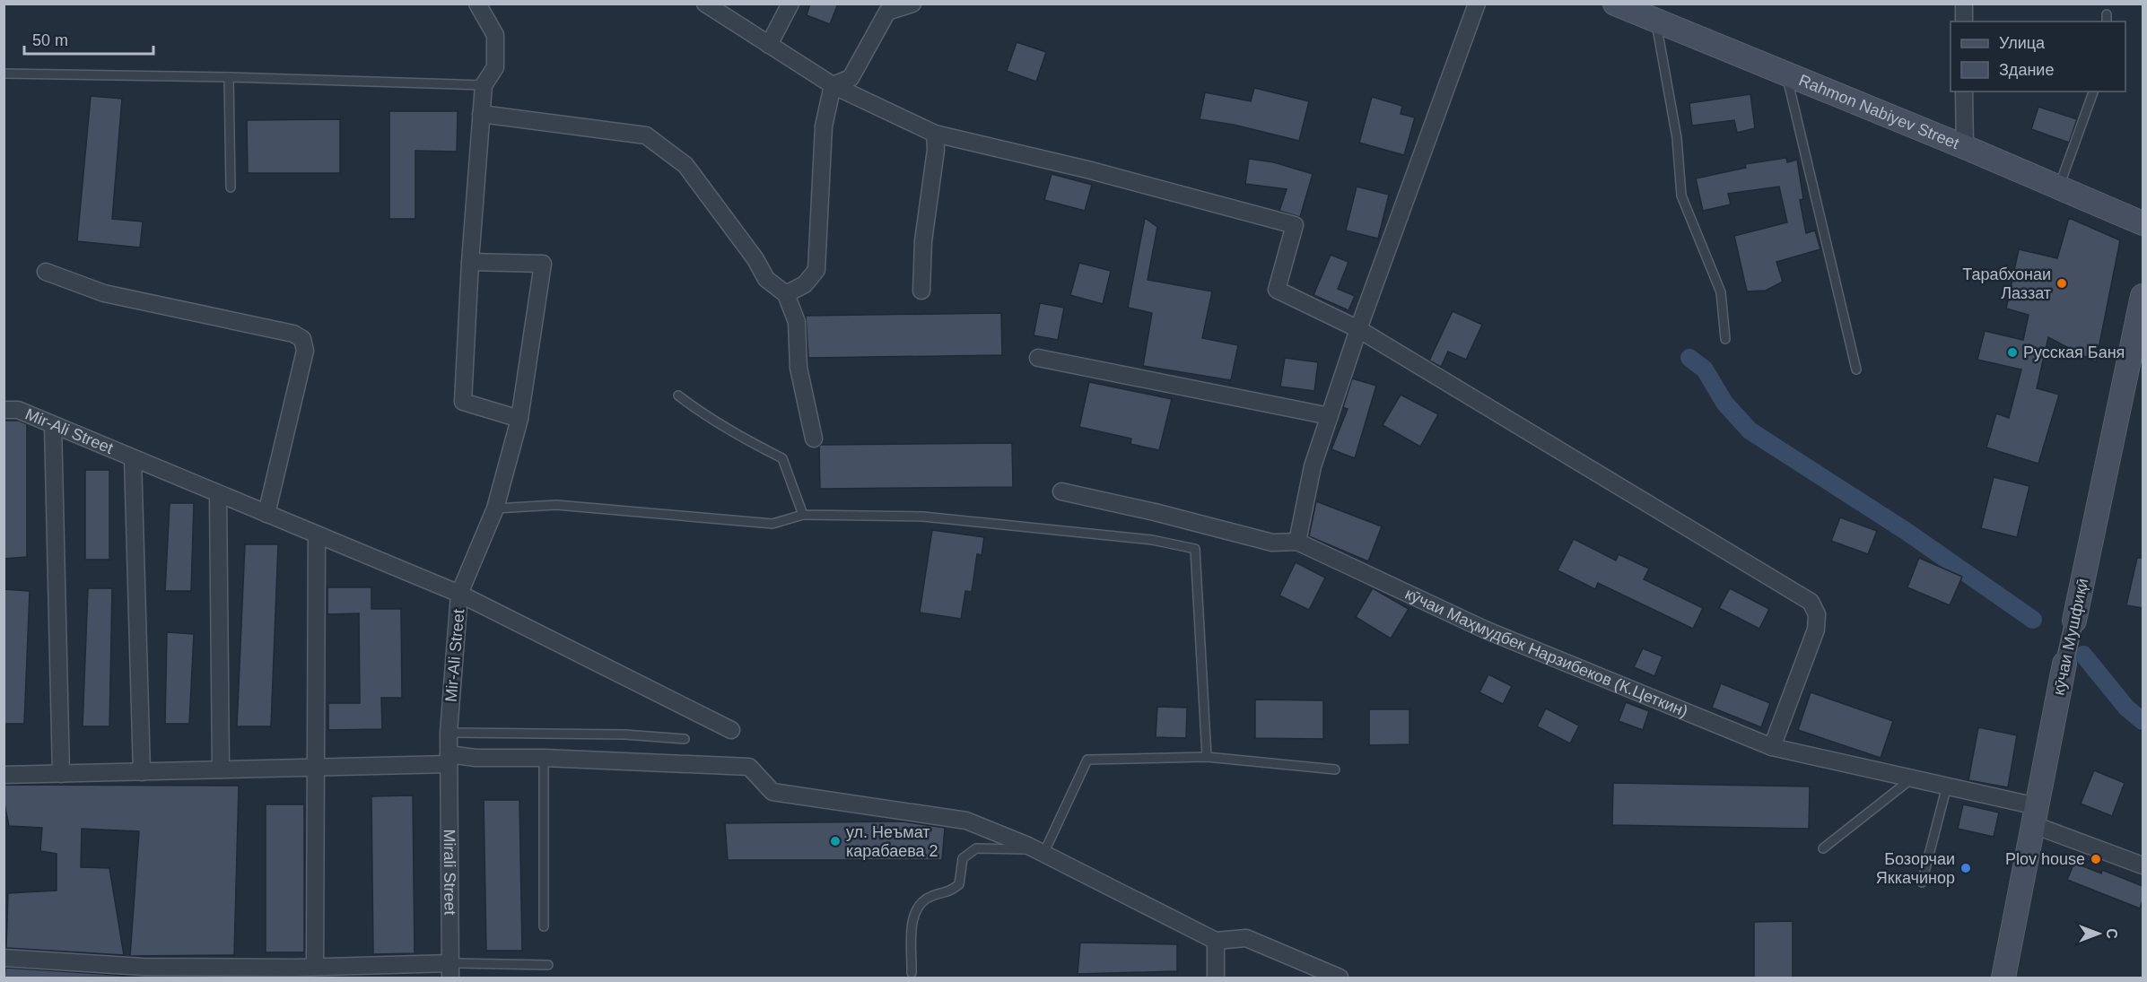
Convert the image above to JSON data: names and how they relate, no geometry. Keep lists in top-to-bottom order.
{
  "streets": {
    "street": [
      "Rahmon Nabiyev Street",
      "Mir-Ali Street",
      "кӯчаи Мушфиқӣ",
      "кӯчаи Маҳмудбек Нарзибеков (К.Цеткин)",
      "Mirali Street"
    ]
  },
  "crossings": [
    ["Mir-Ali Street", "Mirali Street"],
    ["кӯчаи Мушфиқӣ", "кӯчаи Маҳмудбек Нарзибеков (К.Цеткин)"]
  ],
  "places": [
    "Тарабхонаи Лаззат",
    "Русская Баня",
    "ул. Неъмат карабаева 2",
    "Plov house",
    "Бозорчаи Яккачинор"
  ],
  "legend": ["Улица", "Здание"],
  "scale_bar": "50 m",
  "north": "right"
}
